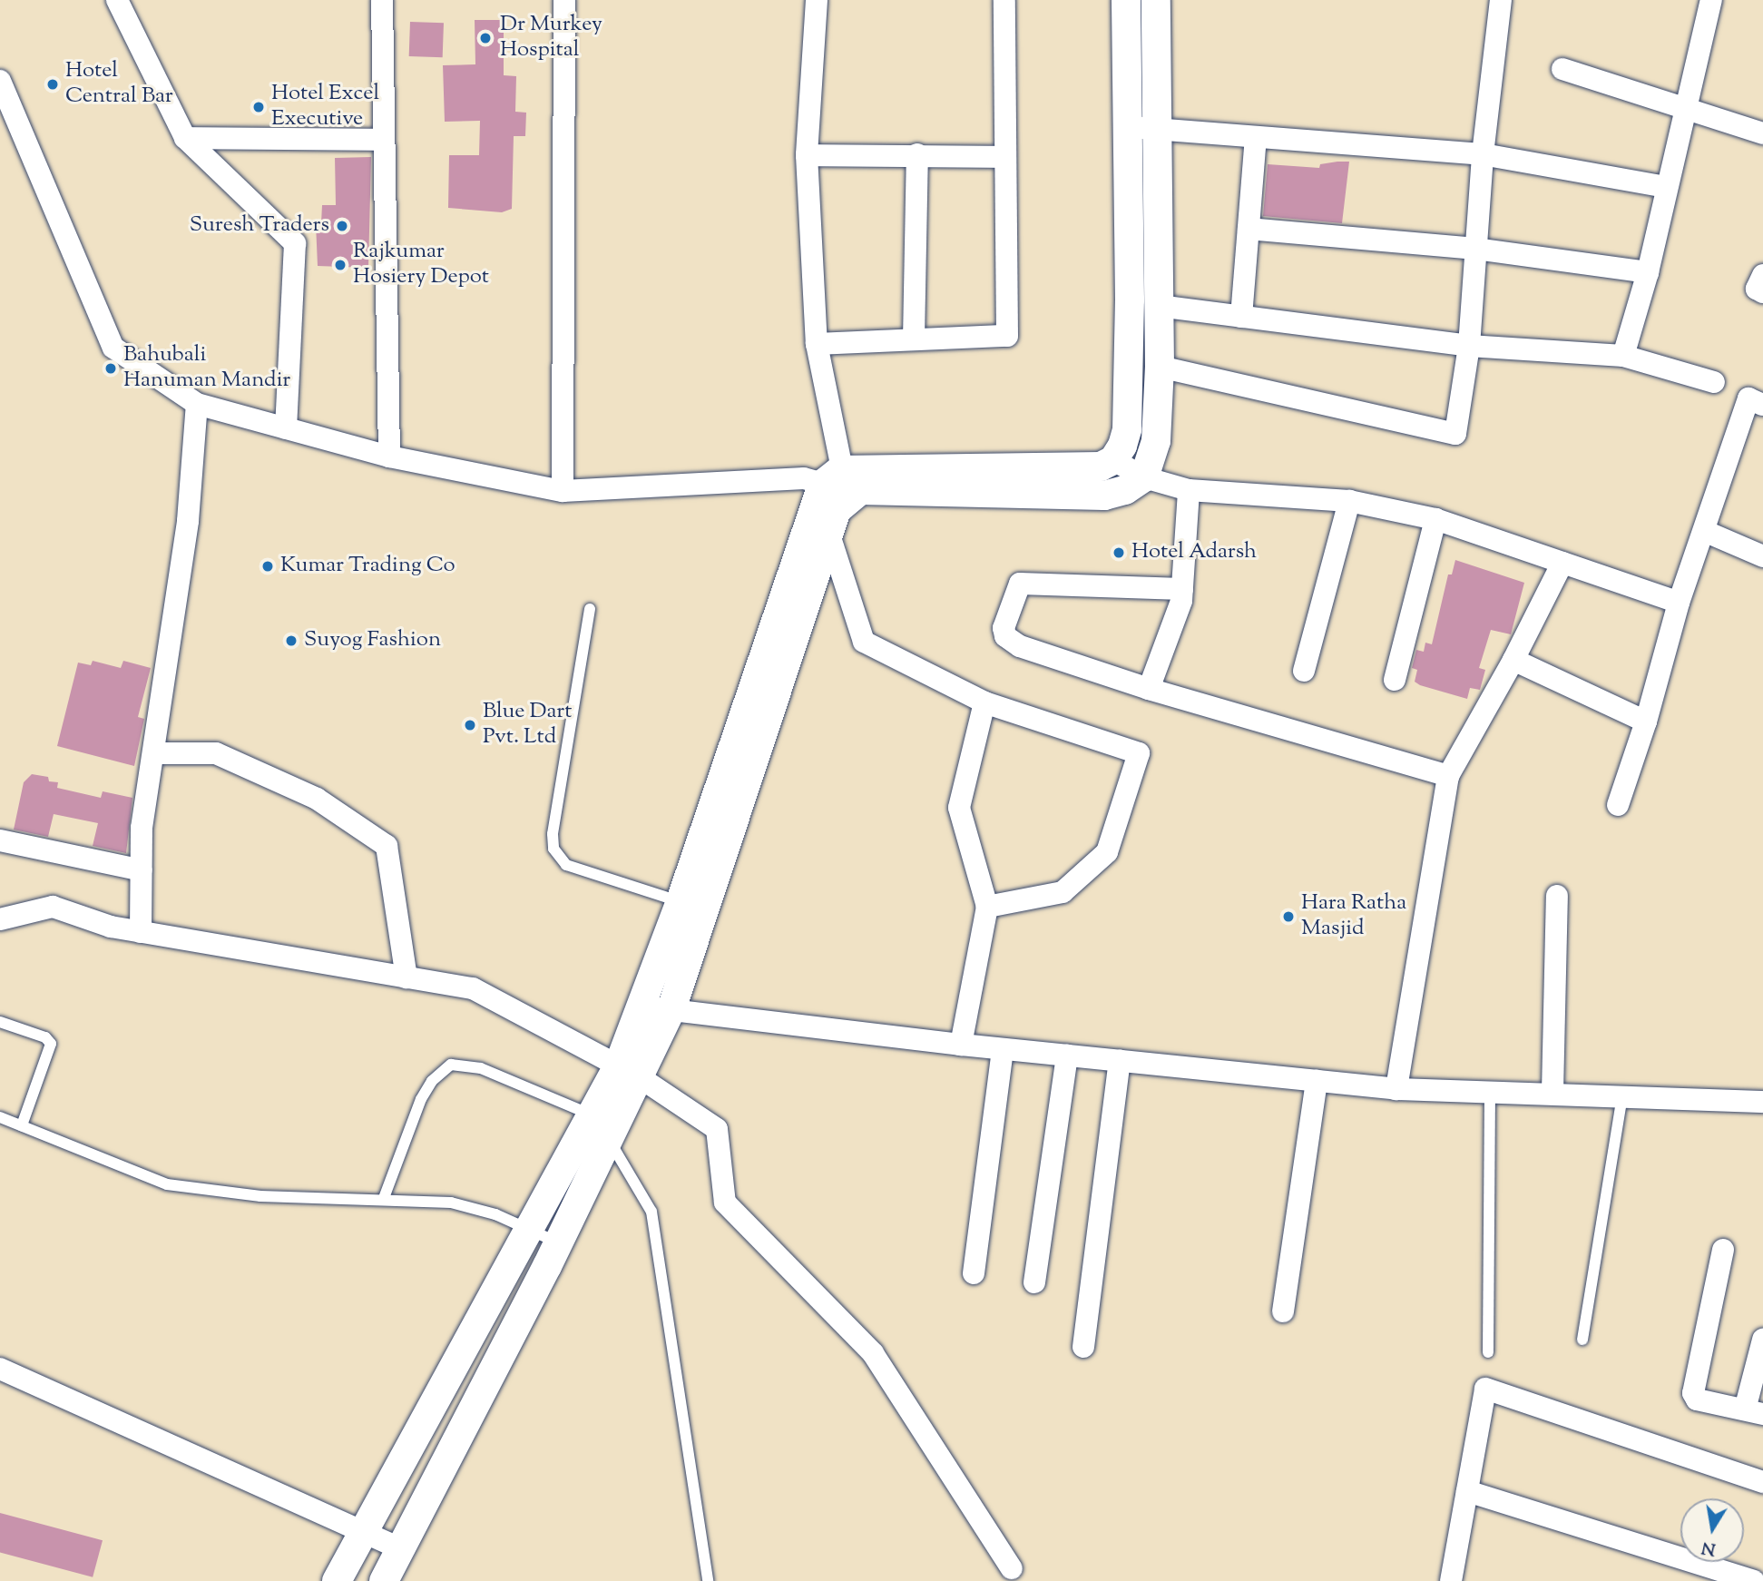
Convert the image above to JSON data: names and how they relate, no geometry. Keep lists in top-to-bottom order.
{
  "places": [
    "Dr Murkey Hospital",
    "Hotel Central Bar",
    "Hotel Excel Executive",
    "Suresh Traders",
    "Rajkumar Hosiery Depot",
    "Bahubali Hanuman Mandir",
    "Hotel Adarsh",
    "Kumar Trading Co",
    "Suyog Fashion",
    "Blue Dart Pvt. Ltd",
    "Hara Ratha Masjid"
  ],
  "north": "bottom"
}
